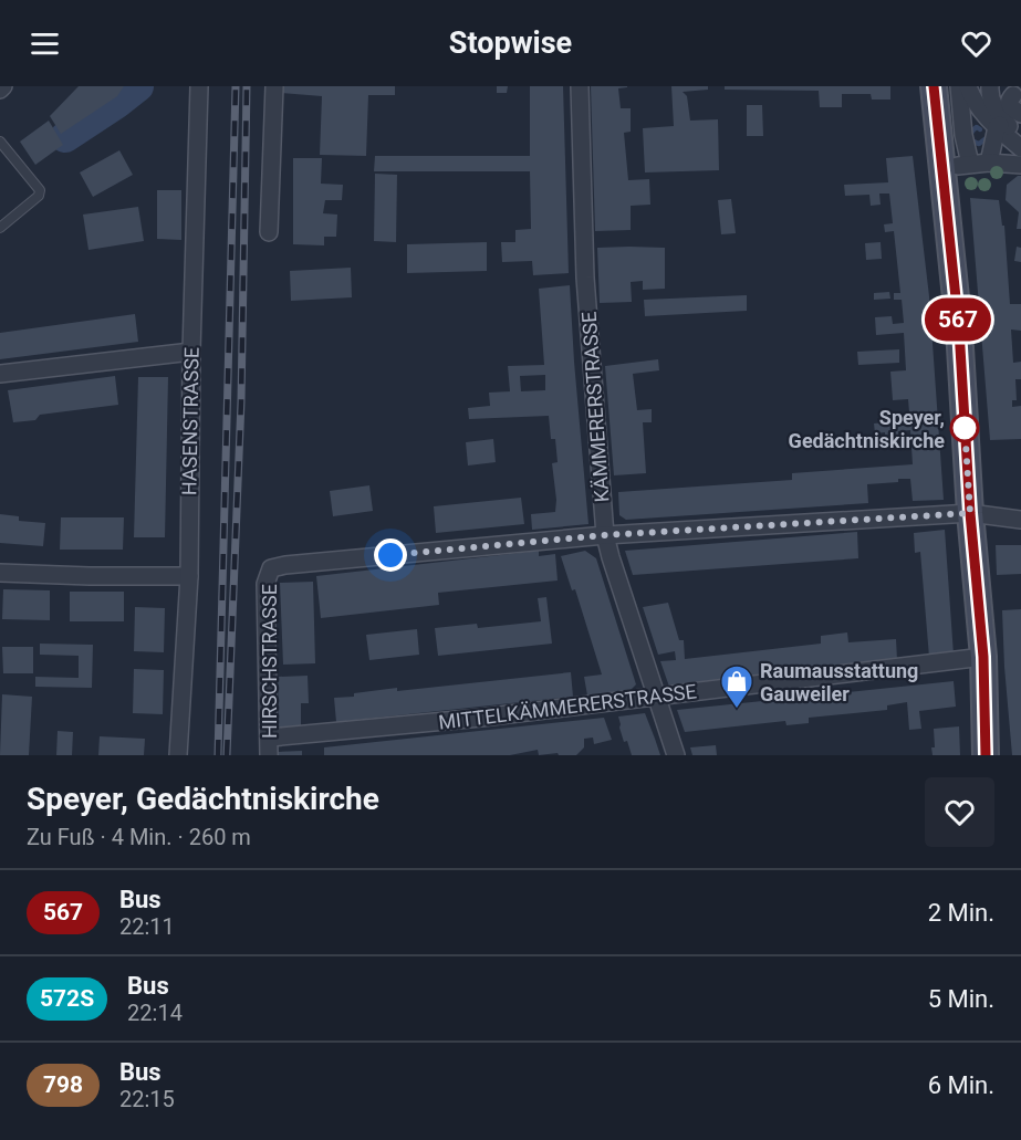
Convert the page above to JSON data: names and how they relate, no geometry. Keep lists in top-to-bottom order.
{
  "streets": {
    "street": [
      "KÄMMERERSTRASSE",
      "HASENSTRASSE",
      "HIRSCHSTRASSE",
      "MITTELKÄMMERERSTRASSE"
    ]
  },
  "crossings": [
    ["KÄMMERERSTRASSE", "HIRSCHSTRASSE"],
    ["KÄMMERERSTRASSE", "MITTELKÄMMERERSTRASSE"],
    ["HIRSCHSTRASSE", "MITTELKÄMMERERSTRASSE"]
  ],
  "places": {
    "other": ["Speyer, Gedächtniskirche"],
    "shop": ["Raumausstattung Gauweiler"]
  },
  "lines": ["bus line 567"],
  "page": {
    "header": "Stopwise",
    "on_map": "567",
    "heading": ["Speyer, Gedächtniskirche", "Zu Fuß · 4 Min. · 260 m"],
    "list": [
      {
        "mark": "567",
        "name": "Bus",
        "note": "22:11",
        "value": "2 Min."
      },
      {
        "mark": "572S",
        "name": "Bus",
        "note": "22:14",
        "value": "5 Min."
      },
      {
        "mark": "798",
        "name": "Bus",
        "note": "22:15",
        "value": "6 Min."
      }
    ]
  }
}
